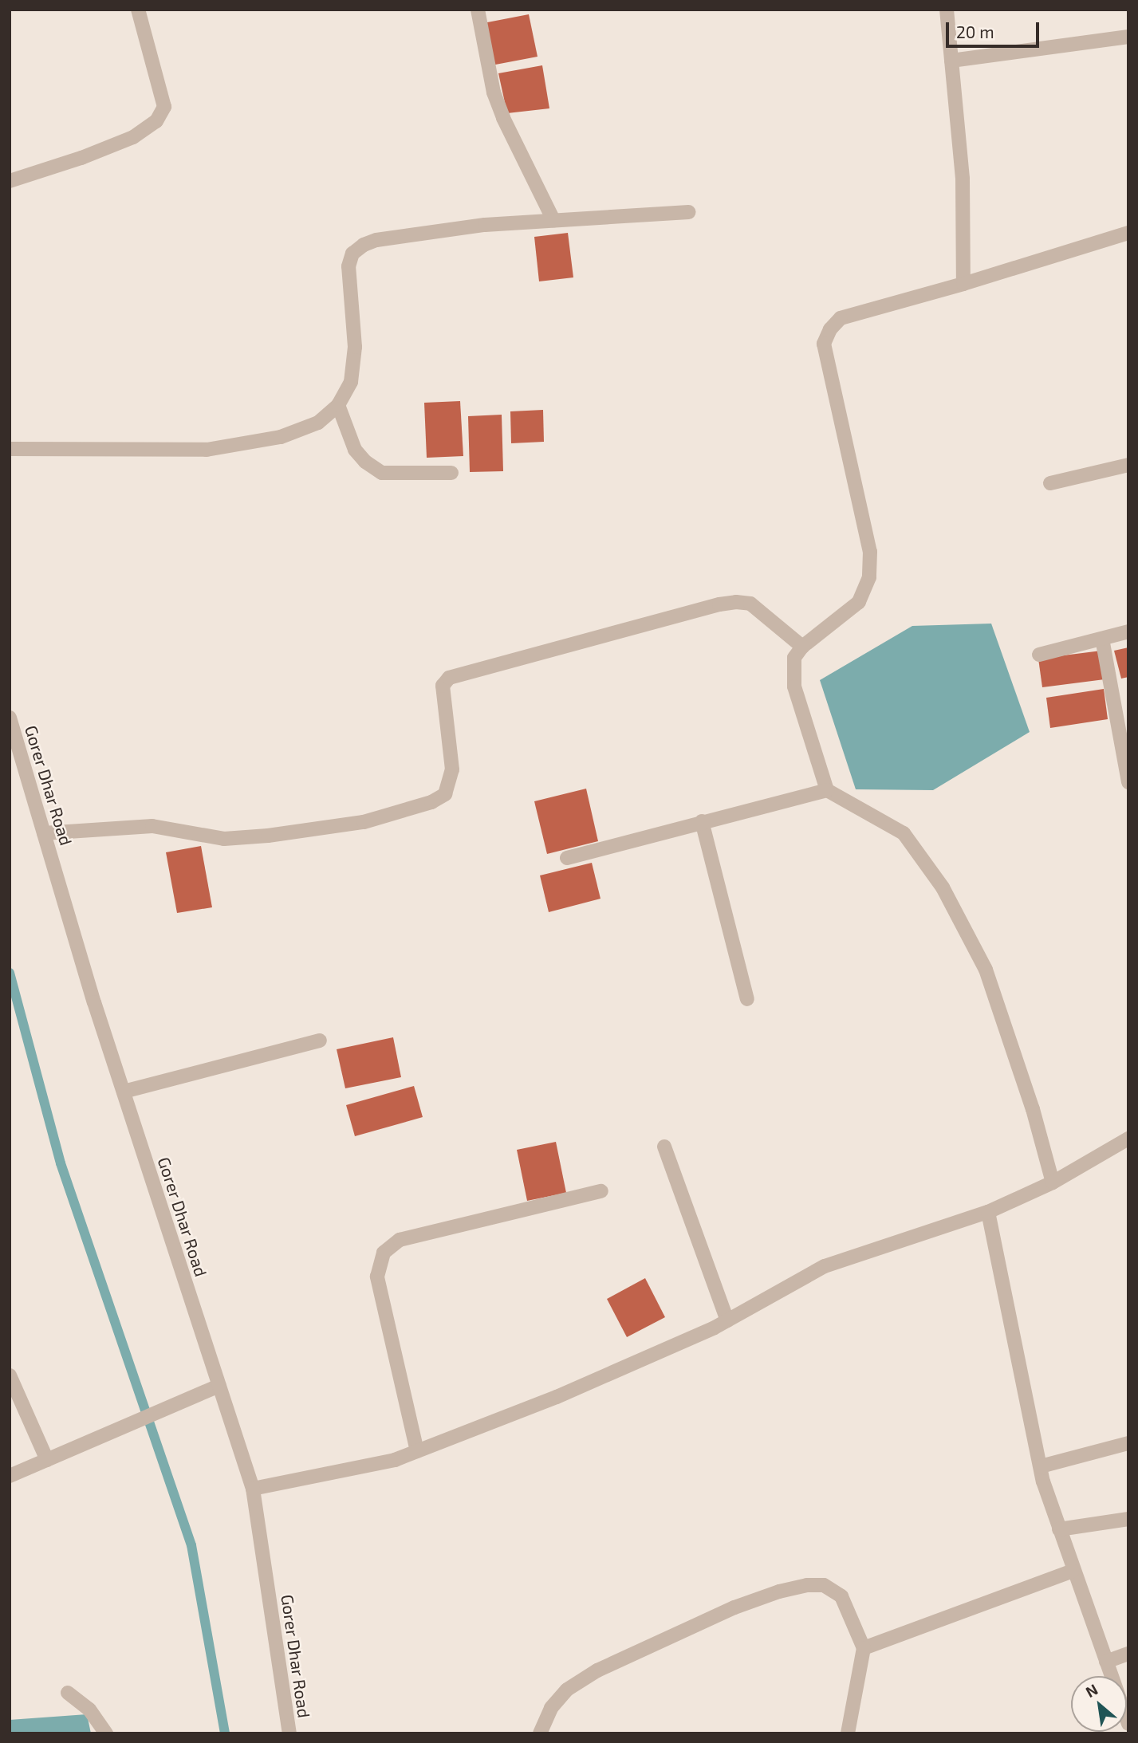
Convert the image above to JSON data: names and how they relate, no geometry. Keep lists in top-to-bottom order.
{
  "streets": {
    "street": ["Gorer Dhar Road"]
  },
  "scale_bar": "20 m",
  "north": "top left"
}
